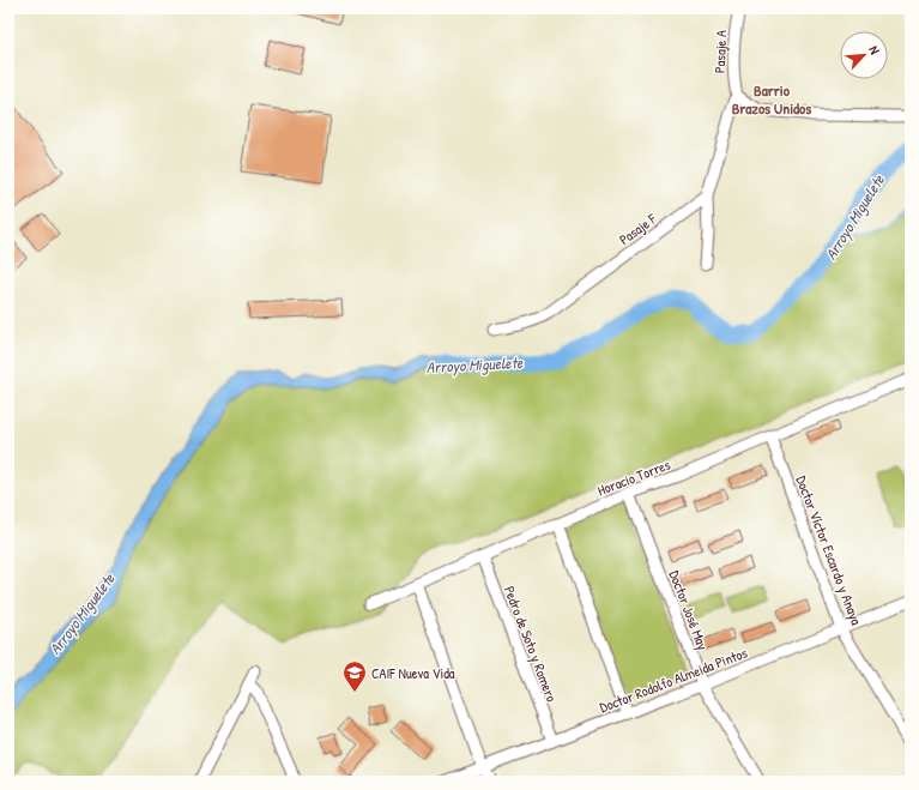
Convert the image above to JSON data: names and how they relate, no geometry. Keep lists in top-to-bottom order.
{
  "streets": {
    "street": [
      "Pasaje A",
      "Pasaje F",
      "Horacio Torres",
      "Doctor Víctor Escardo y Anaya",
      "Doctor José May",
      "Pedro de Soto y Romero",
      "Doctor Rodolfo Almeida Pintos"
    ]
  },
  "crossings": [
    ["Horacio Torres", "Doctor Víctor Escardo y Anaya"],
    ["Horacio Torres", "Doctor José May"],
    ["Horacio Torres", "Pedro de Soto y Romero"],
    ["Doctor Víctor Escardo y Anaya", "Doctor Rodolfo Almeida Pintos"],
    ["Doctor José May", "Doctor Rodolfo Almeida Pintos"],
    ["Pedro de Soto y Romero", "Doctor Rodolfo Almeida Pintos"]
  ],
  "districts": ["Barrio Brazos Unidos"],
  "water": ["Arroyo Miguelete"],
  "places": {
    "school or university": ["CAIF Nueva Vida"]
  },
  "north": "top right"
}
